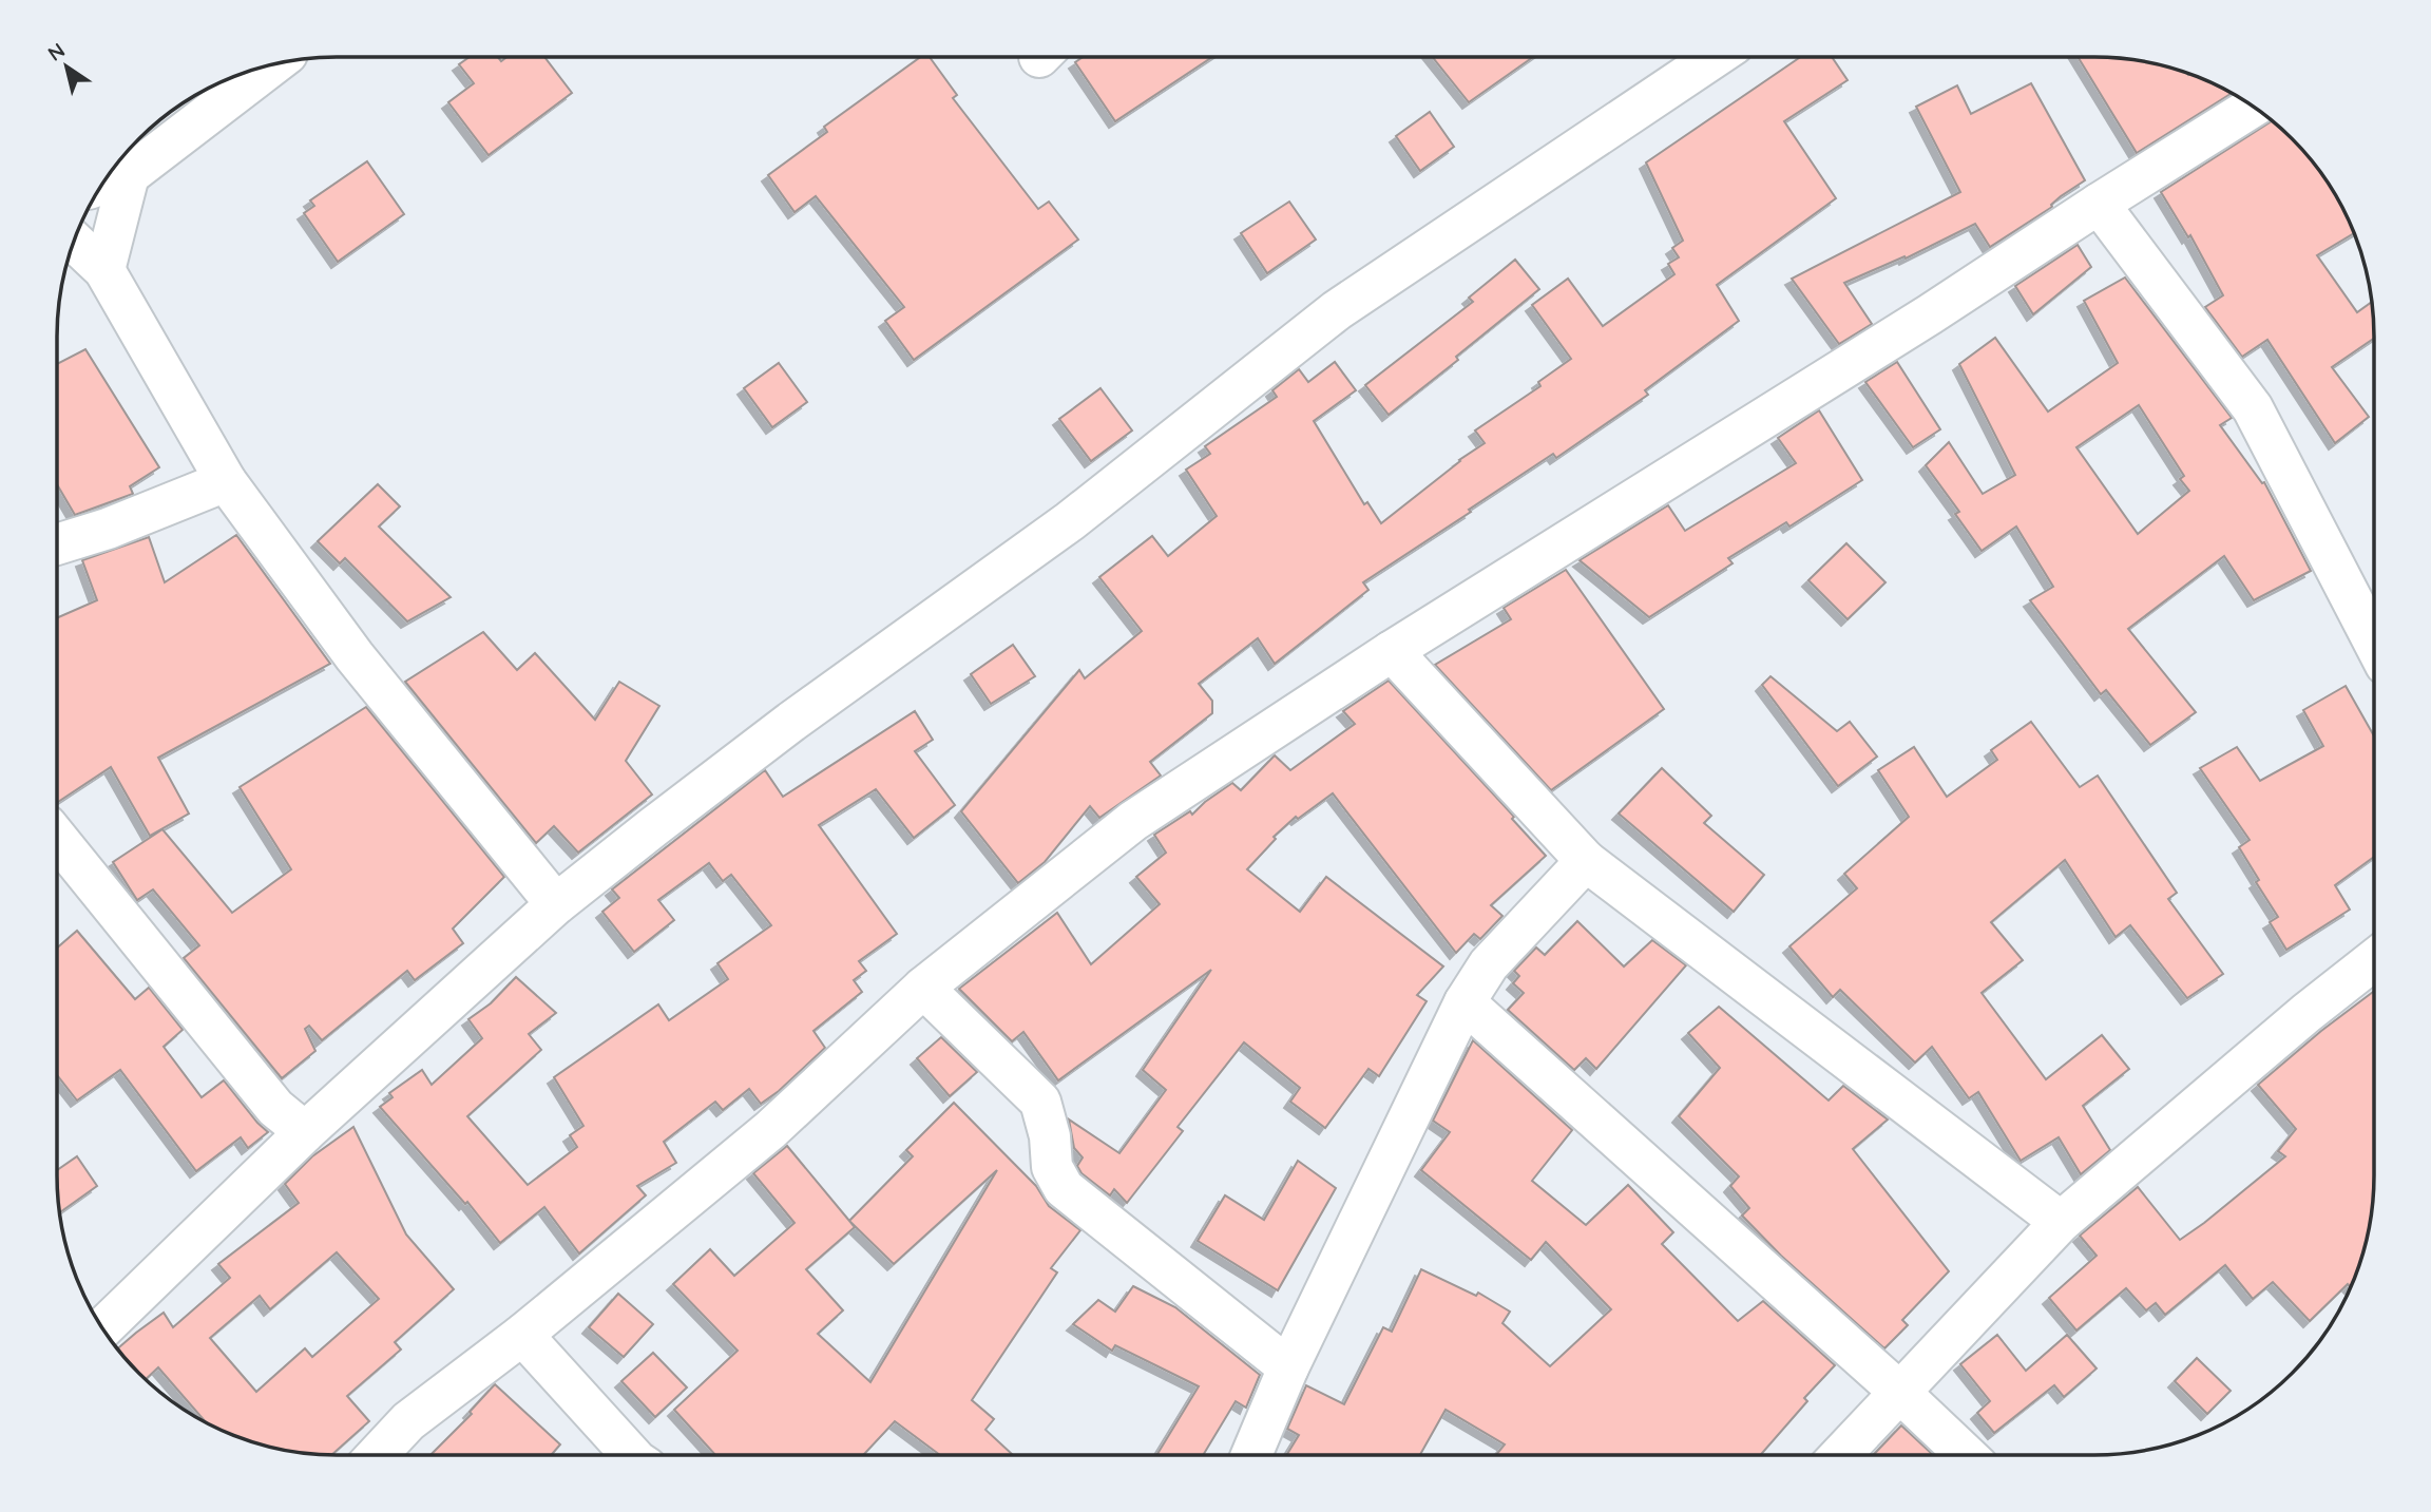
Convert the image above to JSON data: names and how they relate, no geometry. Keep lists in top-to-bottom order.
{
  "north": "top left"
}
